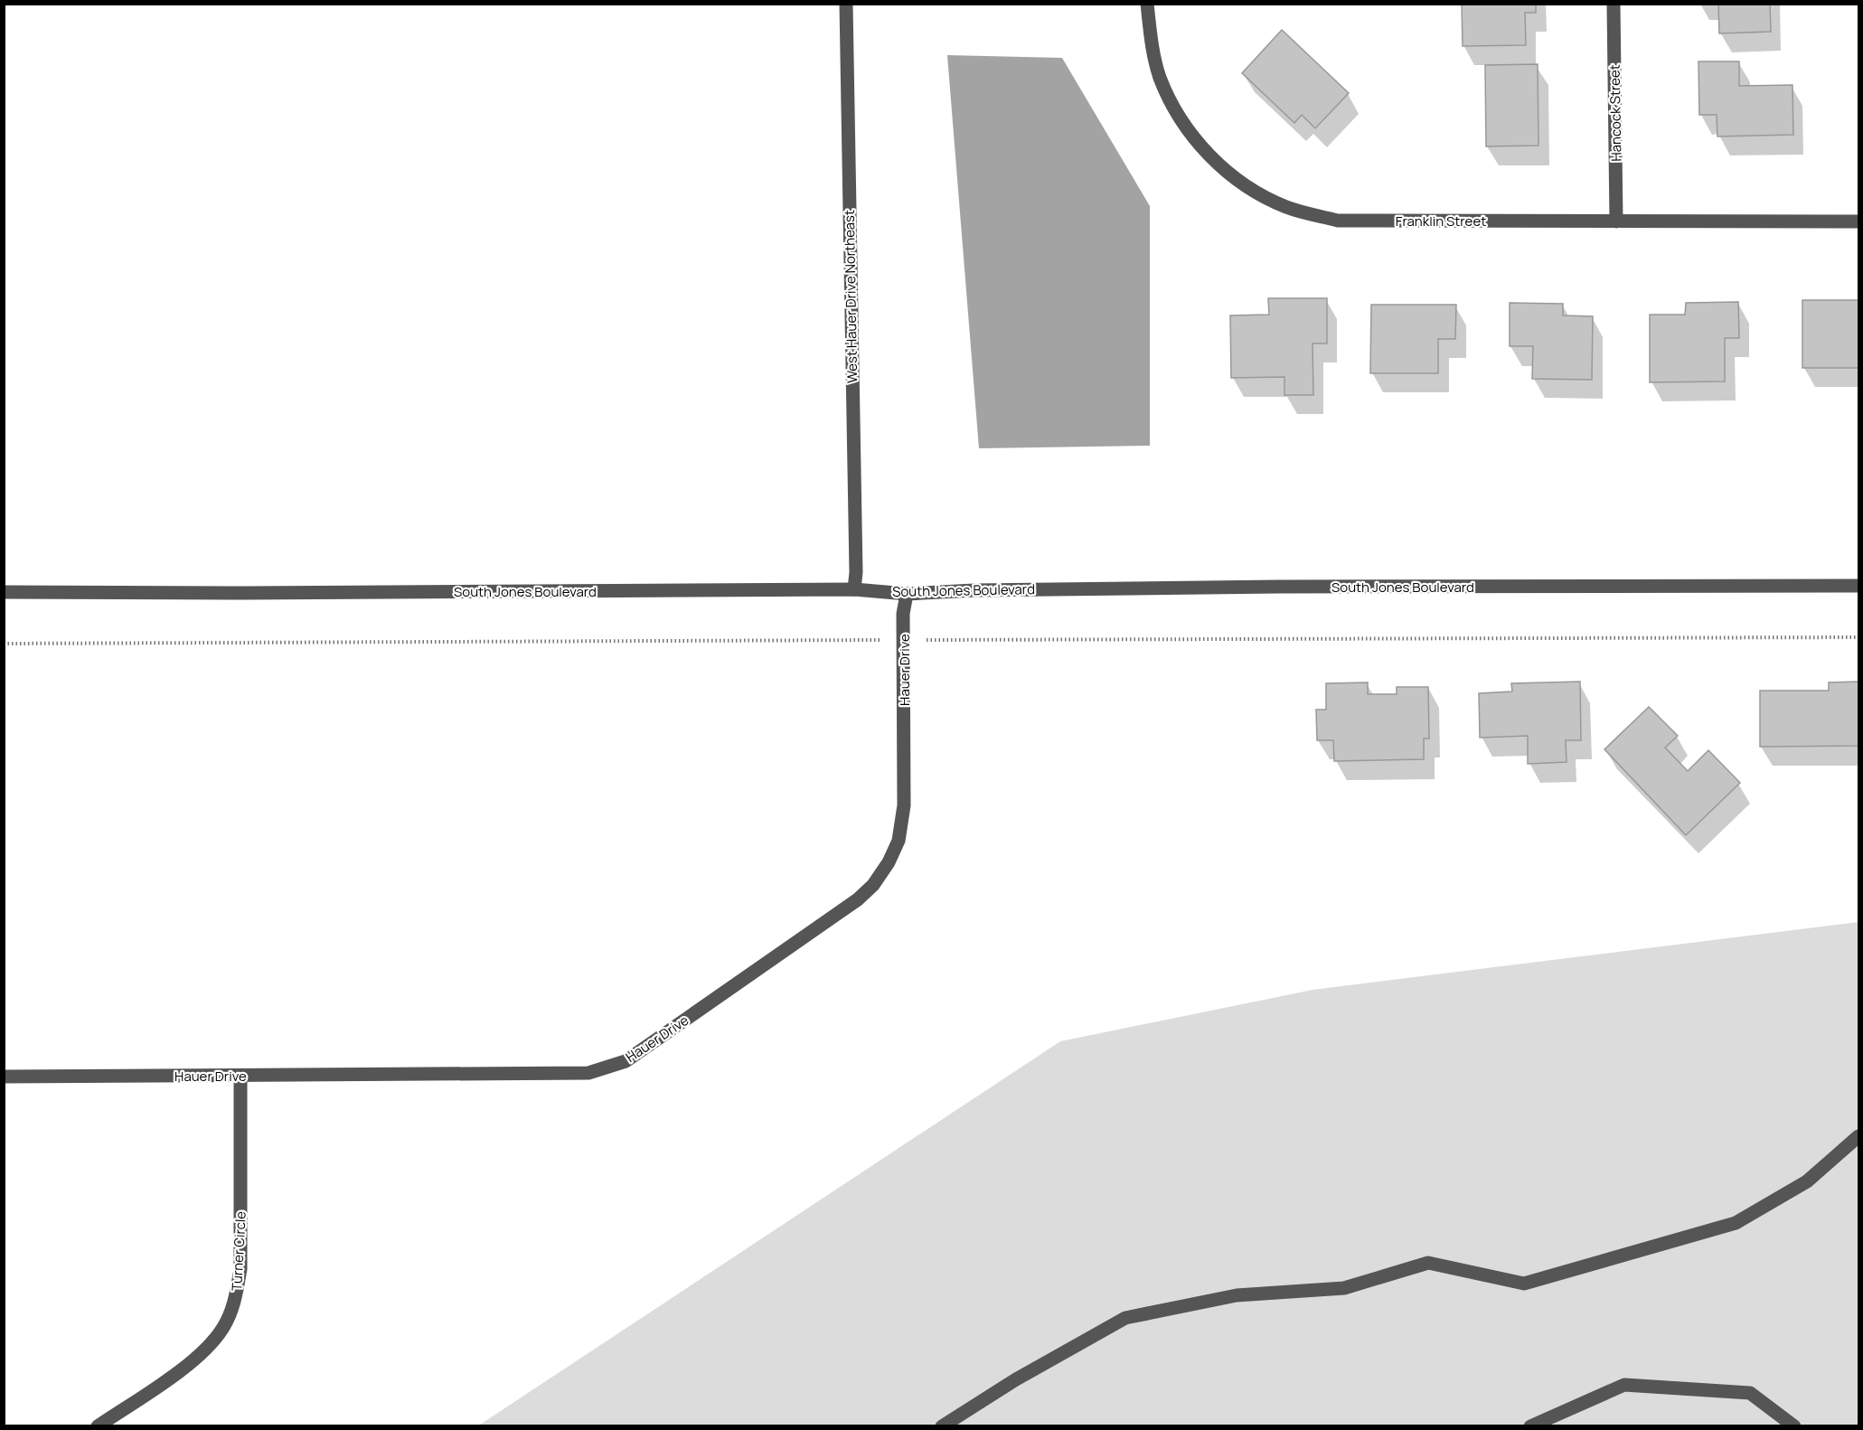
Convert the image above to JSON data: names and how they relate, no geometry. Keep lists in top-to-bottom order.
{
  "streets": {
    "street": [
      "Hancock Street",
      "Franklin Street",
      "West Hauer Drive Northeast",
      "South Jones Boulevard",
      "Hauer Drive",
      "Turner Circle"
    ]
  },
  "crossings": [
    ["Hancock Street", "Franklin Street"],
    ["West Hauer Drive Northeast", "South Jones Boulevard"],
    ["South Jones Boulevard", "Hauer Drive"],
    ["Hauer Drive", "Turner Circle"]
  ]
}
